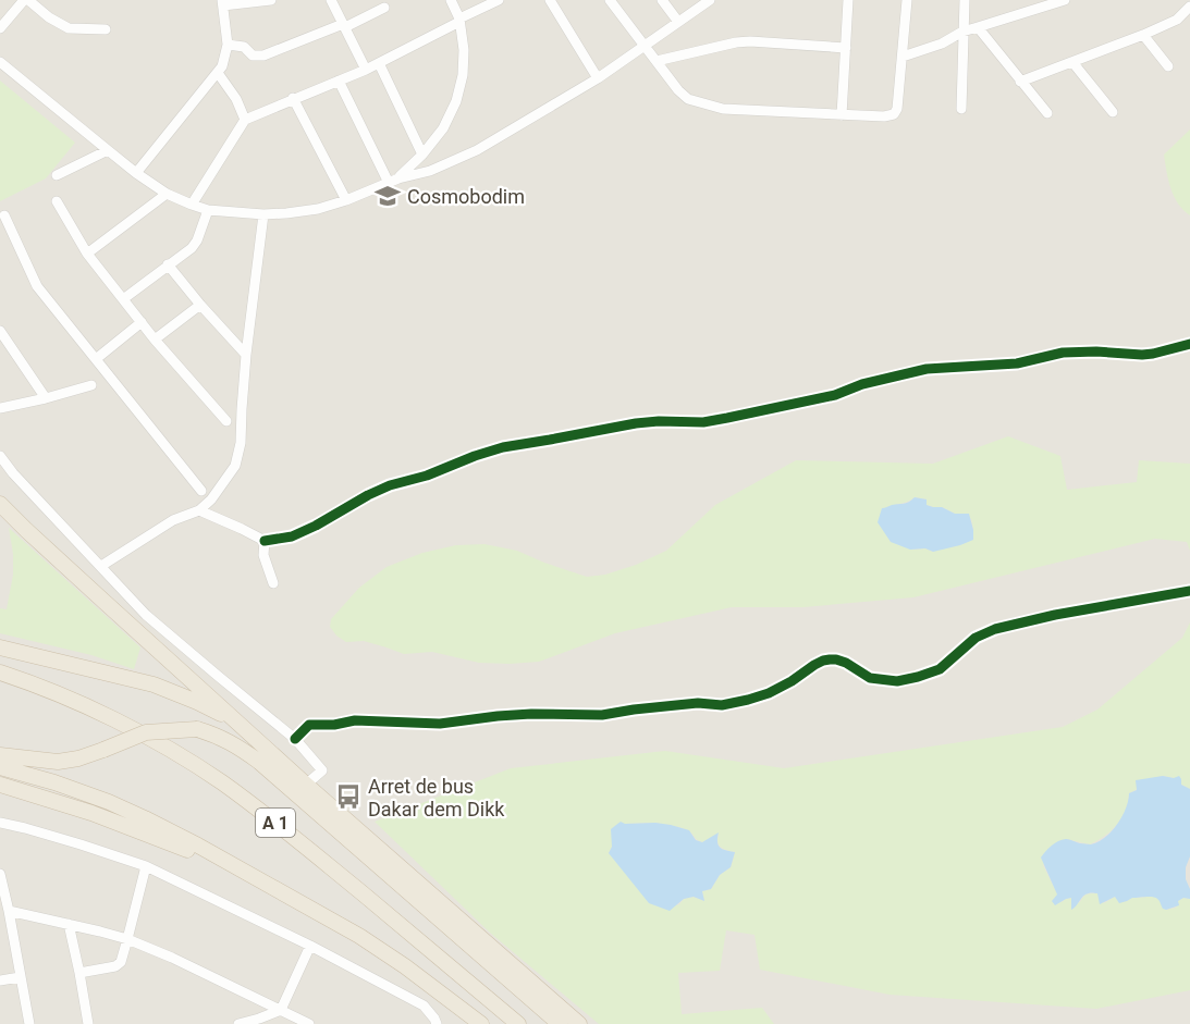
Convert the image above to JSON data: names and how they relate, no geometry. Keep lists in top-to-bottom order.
{
  "streets": {
    "highway": ["A 1"]
  },
  "places": {
    "school or university": ["Cosmobodim"],
    "bus stop": ["Arret de bus Dakar dem Dikk"]
  }
}
